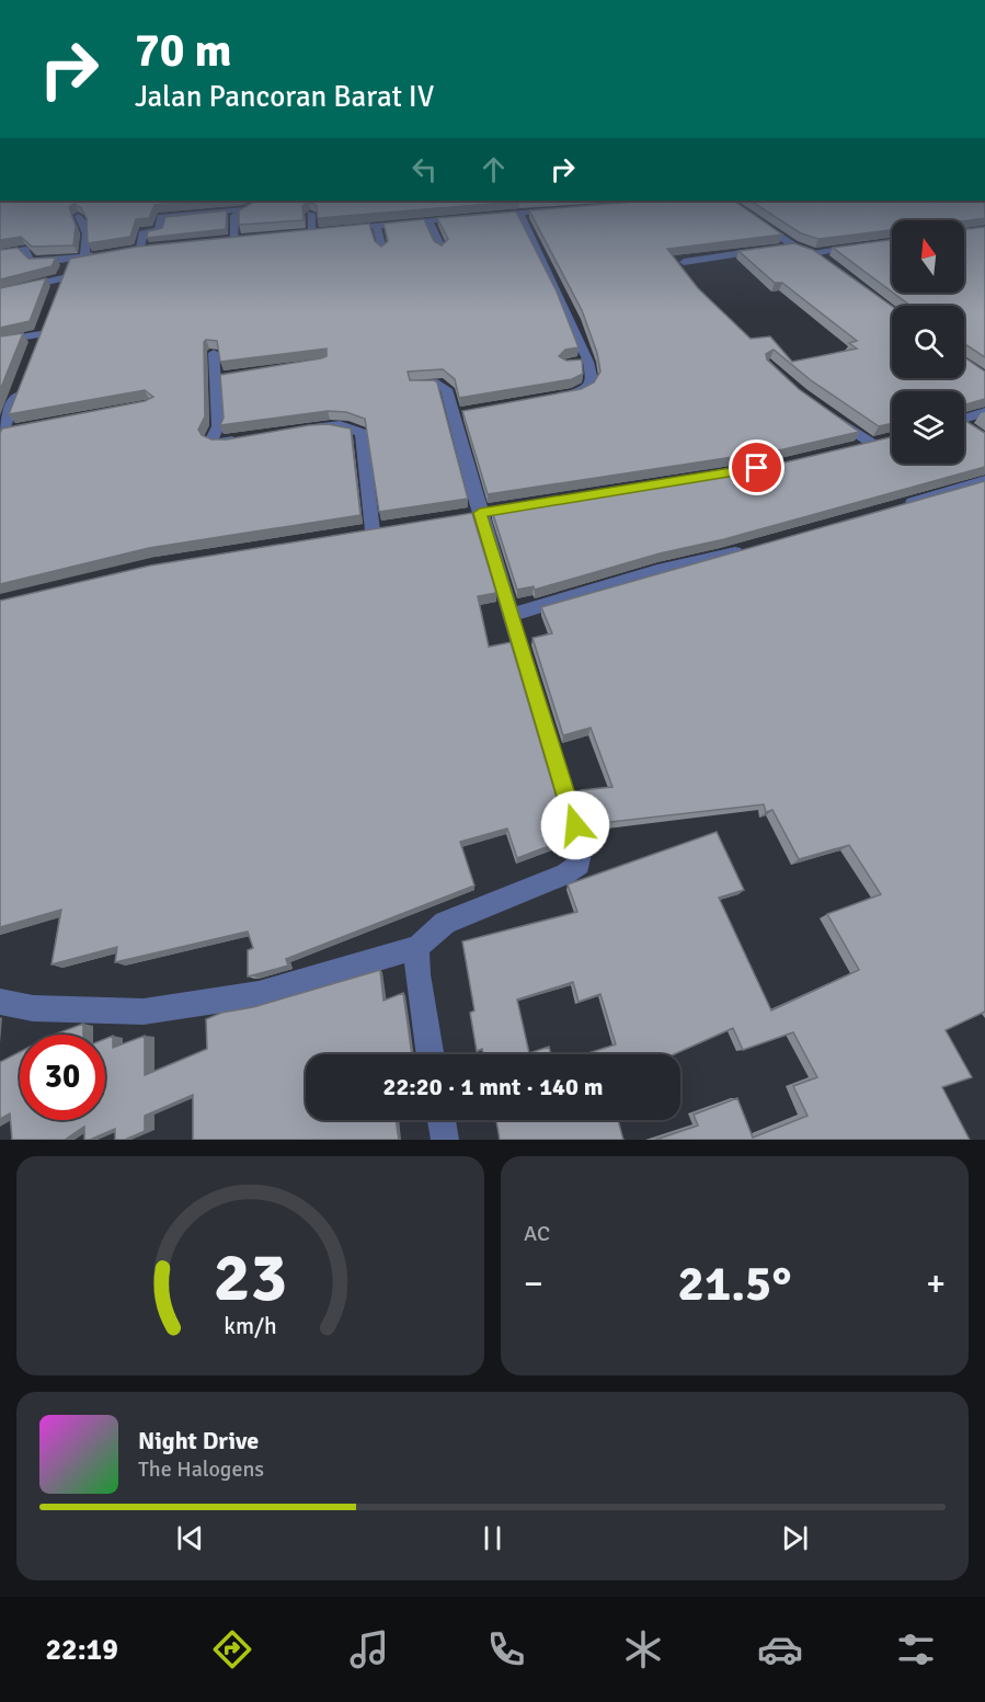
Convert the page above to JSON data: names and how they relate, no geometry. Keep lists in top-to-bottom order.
{
  "north": "top",
  "page": {
    "turn": ["70 m", "Jalan Pancoran Barat IV"],
    "limit": "30",
    "trip": "22:20 · 1 mnt · 140 m",
    "tile": "AC",
    "heat": ["−", "21.5°", "+"],
    "song": ["Night Drive", "The Halogens"],
    "tabs": "22:19",
    "gauge": ["23", "km/h"]
  }
}
